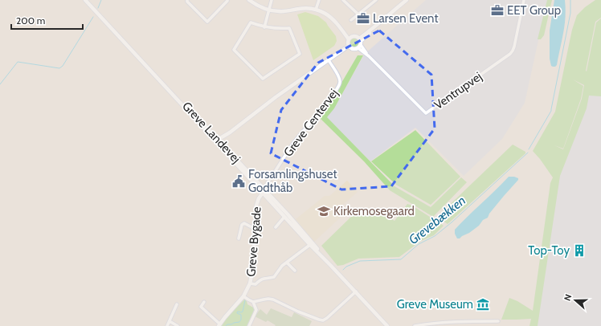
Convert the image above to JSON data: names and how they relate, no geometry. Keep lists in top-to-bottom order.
{
  "streets": {
    "street": [
      "Ventrupvej",
      "Greve Centervej",
      "Greve Landevej",
      "Greve Bygade"
    ]
  },
  "crossings": [
    ["Greve Landevej", "Greve Bygade"]
  ],
  "water": ["Grevebækken"],
  "places": {
    "office": ["EET Group", "Larsen Event"],
    "public building": ["Forsamlingshuset Godthåb"],
    "school or university": ["Kirkemosegaard"],
    "building": ["Top-Toy"],
    "museum": ["Greve Museum"]
  },
  "scale_bar": "200 m",
  "north": "left"
}
